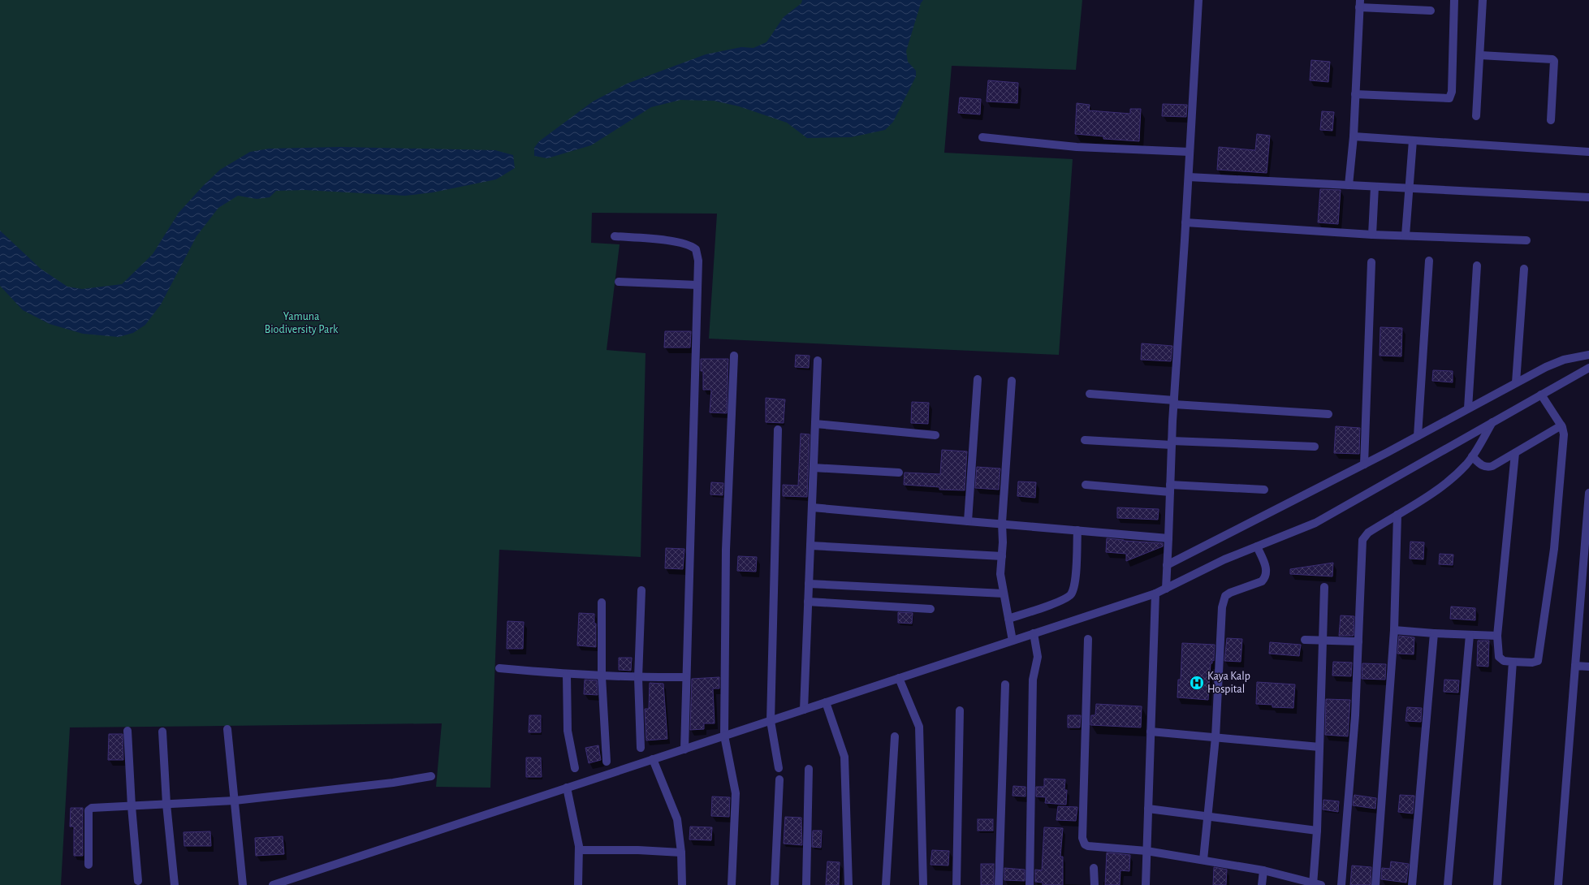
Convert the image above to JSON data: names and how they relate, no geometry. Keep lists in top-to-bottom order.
{
  "parks": ["Yamuna Biodiversity Park"],
  "places": {
    "hospital": ["Kaya Kalp Hospital"]
  }
}
